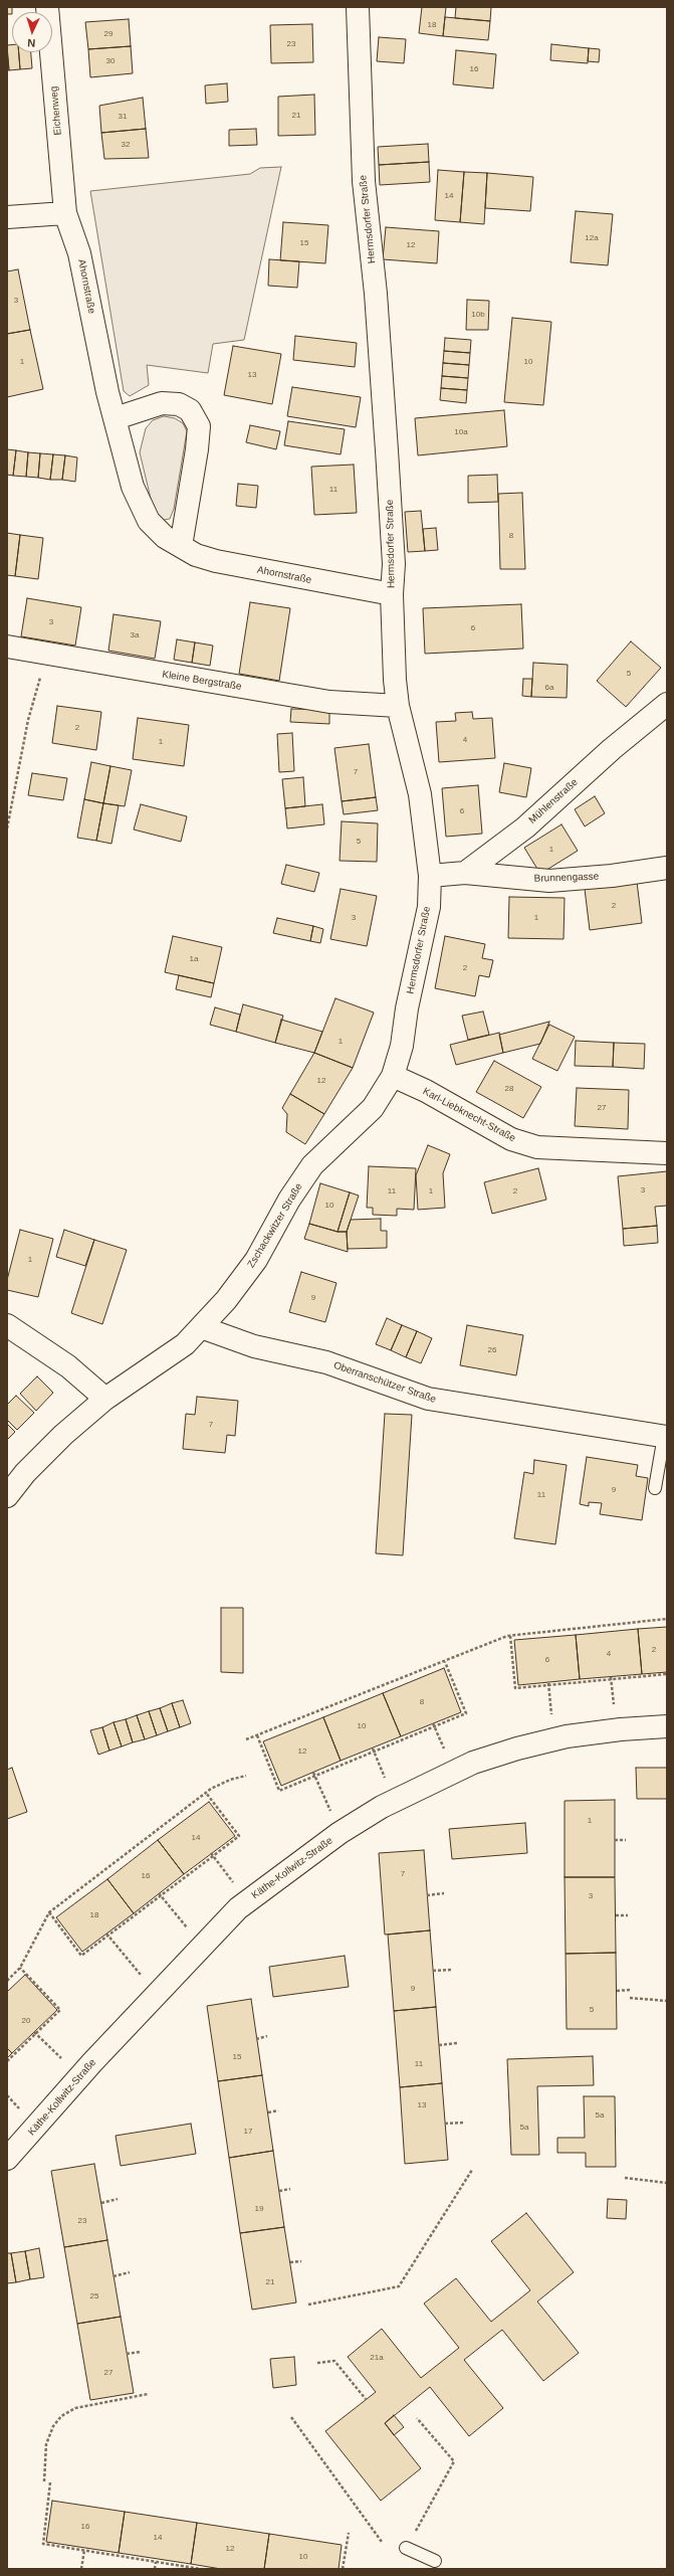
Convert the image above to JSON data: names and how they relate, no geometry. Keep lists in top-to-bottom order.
{
  "streets": {
    "street": [
      "Eichenweg",
      "Hermsdorfer Straße",
      "Ahornstraße",
      "Kleine Bergstraße",
      "Mühlenstraße",
      "Brunnengasse",
      "Karl-Liebknecht-Straße",
      "Zschackwitzer Straße",
      "Oberranschützer Straße",
      "Käthe-Kollwitz-Straße"
    ]
  },
  "crossings": [
    ["Eichenweg", "Ahornstraße"],
    ["Hermsdorfer Straße", "Ahornstraße"],
    ["Hermsdorfer Straße", "Kleine Bergstraße"],
    ["Hermsdorfer Straße", "Karl-Liebknecht-Straße"],
    ["Hermsdorfer Straße", "Zschackwitzer Straße"],
    ["Mühlenstraße", "Brunnengasse"],
    ["Karl-Liebknecht-Straße", "Zschackwitzer Straße"],
    ["Zschackwitzer Straße", "Oberranschützer Straße"]
  ],
  "house_numbers": [
    "18",
    "29",
    "23",
    "30",
    "16",
    "21",
    "31",
    "32",
    "14",
    "12a",
    "15",
    "12",
    "3",
    "10b",
    "1",
    "10",
    "13",
    "10a",
    "11",
    "8",
    "3",
    "6",
    "3a",
    "5",
    "6a",
    "2",
    "4",
    "1",
    "7",
    "6",
    "5",
    "1",
    "2",
    "3",
    "1",
    "1a",
    "2",
    "1",
    "12",
    "28",
    "27",
    "3",
    "11",
    "1",
    "2",
    "10",
    "1",
    "9",
    "26",
    "7",
    "9",
    "11",
    "2",
    "4",
    "6",
    "8",
    "10",
    "12",
    "1",
    "14",
    "7",
    "16",
    "3",
    "18",
    "9",
    "5",
    "20",
    "15",
    "11",
    "13",
    "5a",
    "5a",
    "17",
    "19",
    "23",
    "21",
    "25",
    "21a",
    "27",
    "16",
    "14",
    "12",
    "10"
  ],
  "north": "bottom"
}
